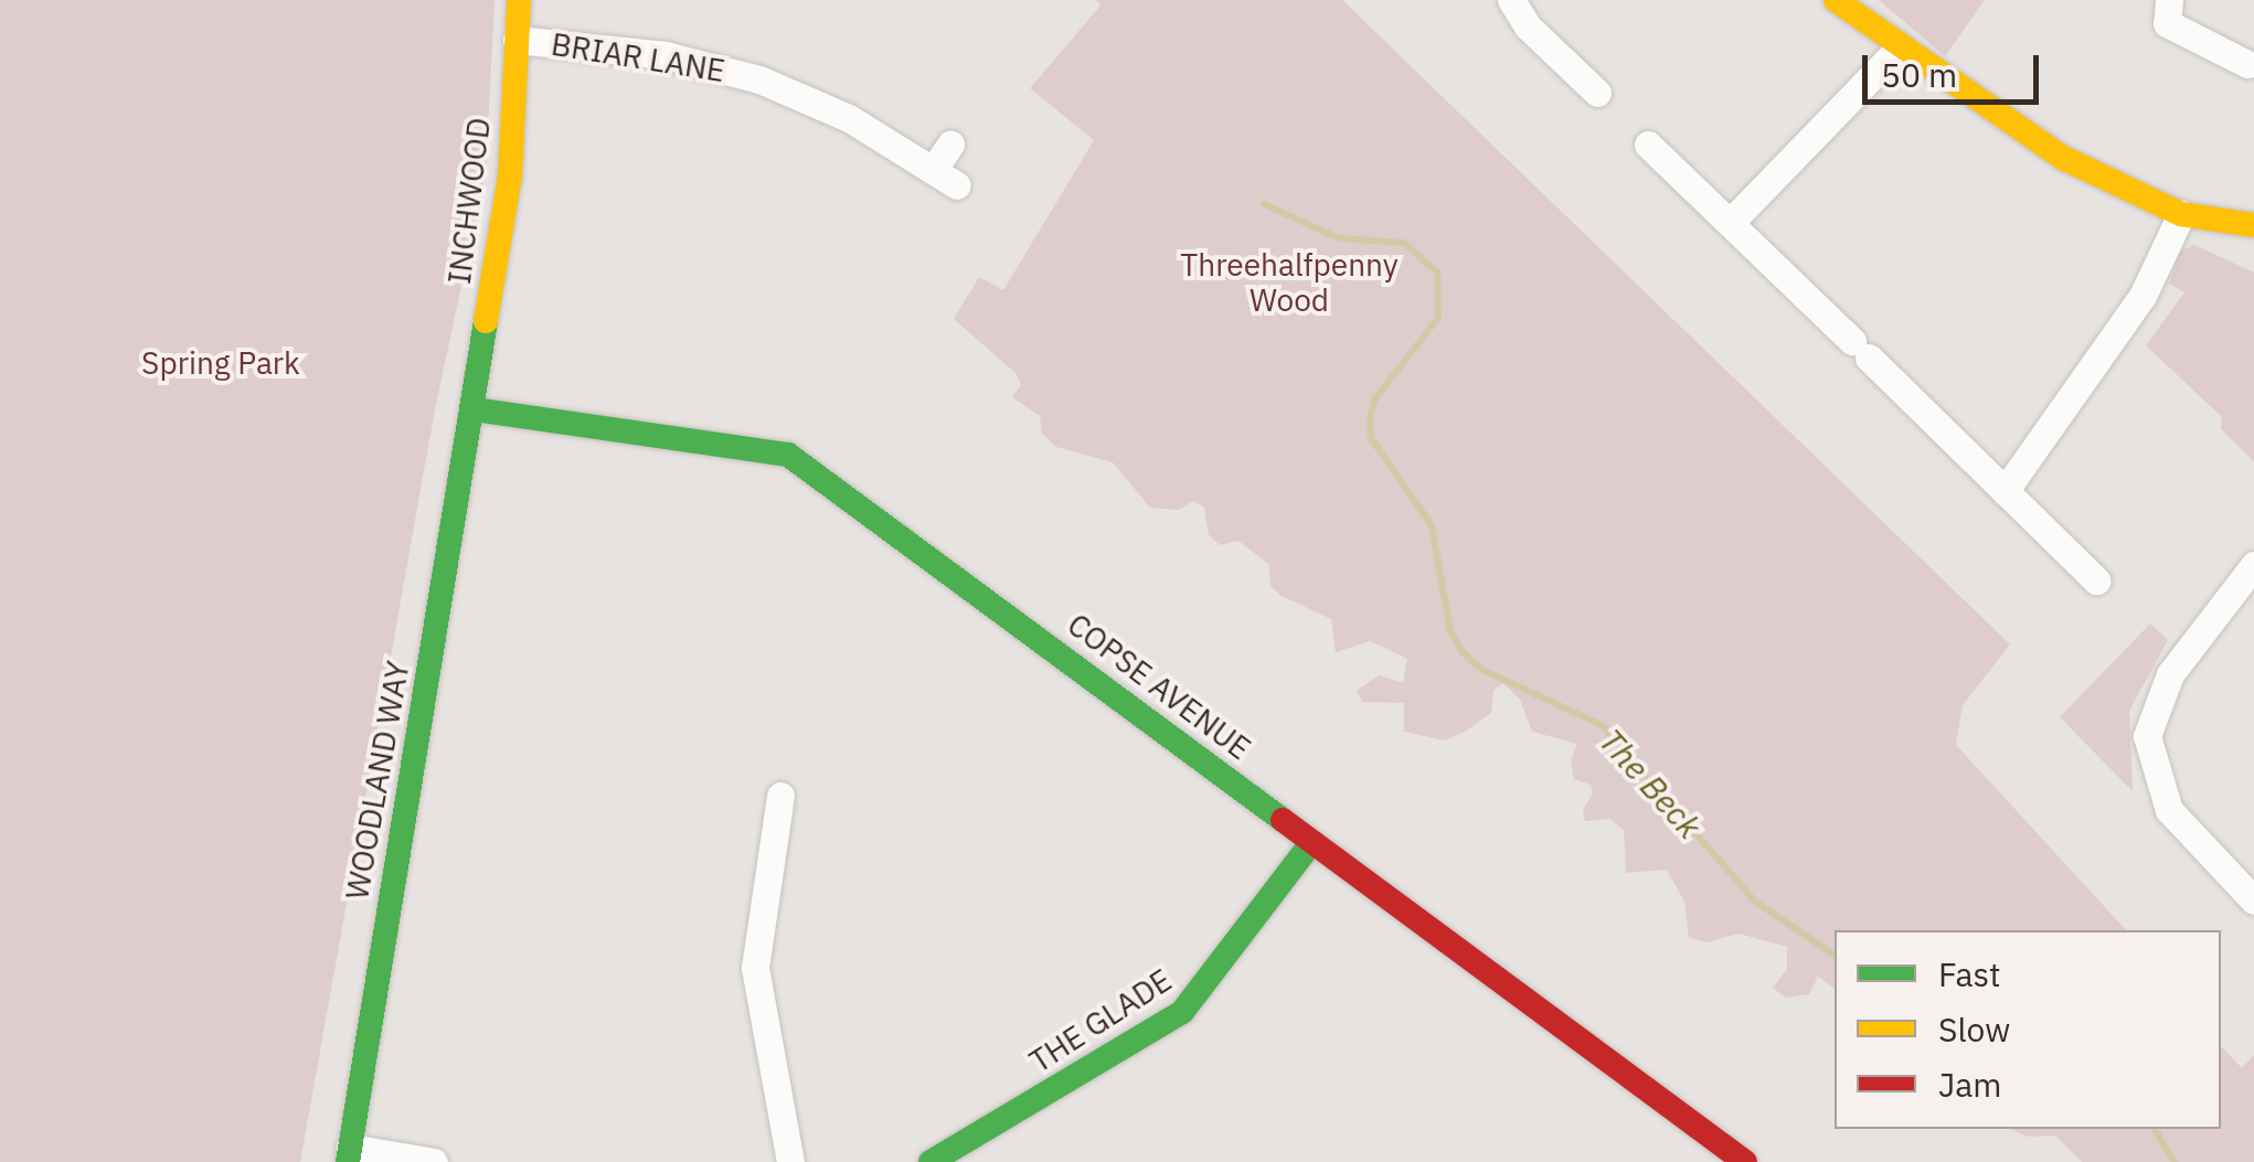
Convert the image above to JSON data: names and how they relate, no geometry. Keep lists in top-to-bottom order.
{
  "streets": {
    "street": [
      "BRIAR LANE",
      "INCHWOOD",
      "COPSE AVENUE",
      "WOODLAND WAY",
      "THE GLADE"
    ]
  },
  "crossings": [
    ["BRIAR LANE", "INCHWOOD"],
    ["INCHWOOD", "COPSE AVENUE"],
    ["INCHWOOD", "WOODLAND WAY"],
    ["COPSE AVENUE", "WOODLAND WAY"],
    ["COPSE AVENUE", "THE GLADE"]
  ],
  "water": ["The Beck"],
  "parks": ["Threehalfpenny Wood", "Spring Park"],
  "legend": ["Fast", "Slow", "Jam"],
  "scale_bar": "50 m"
}
